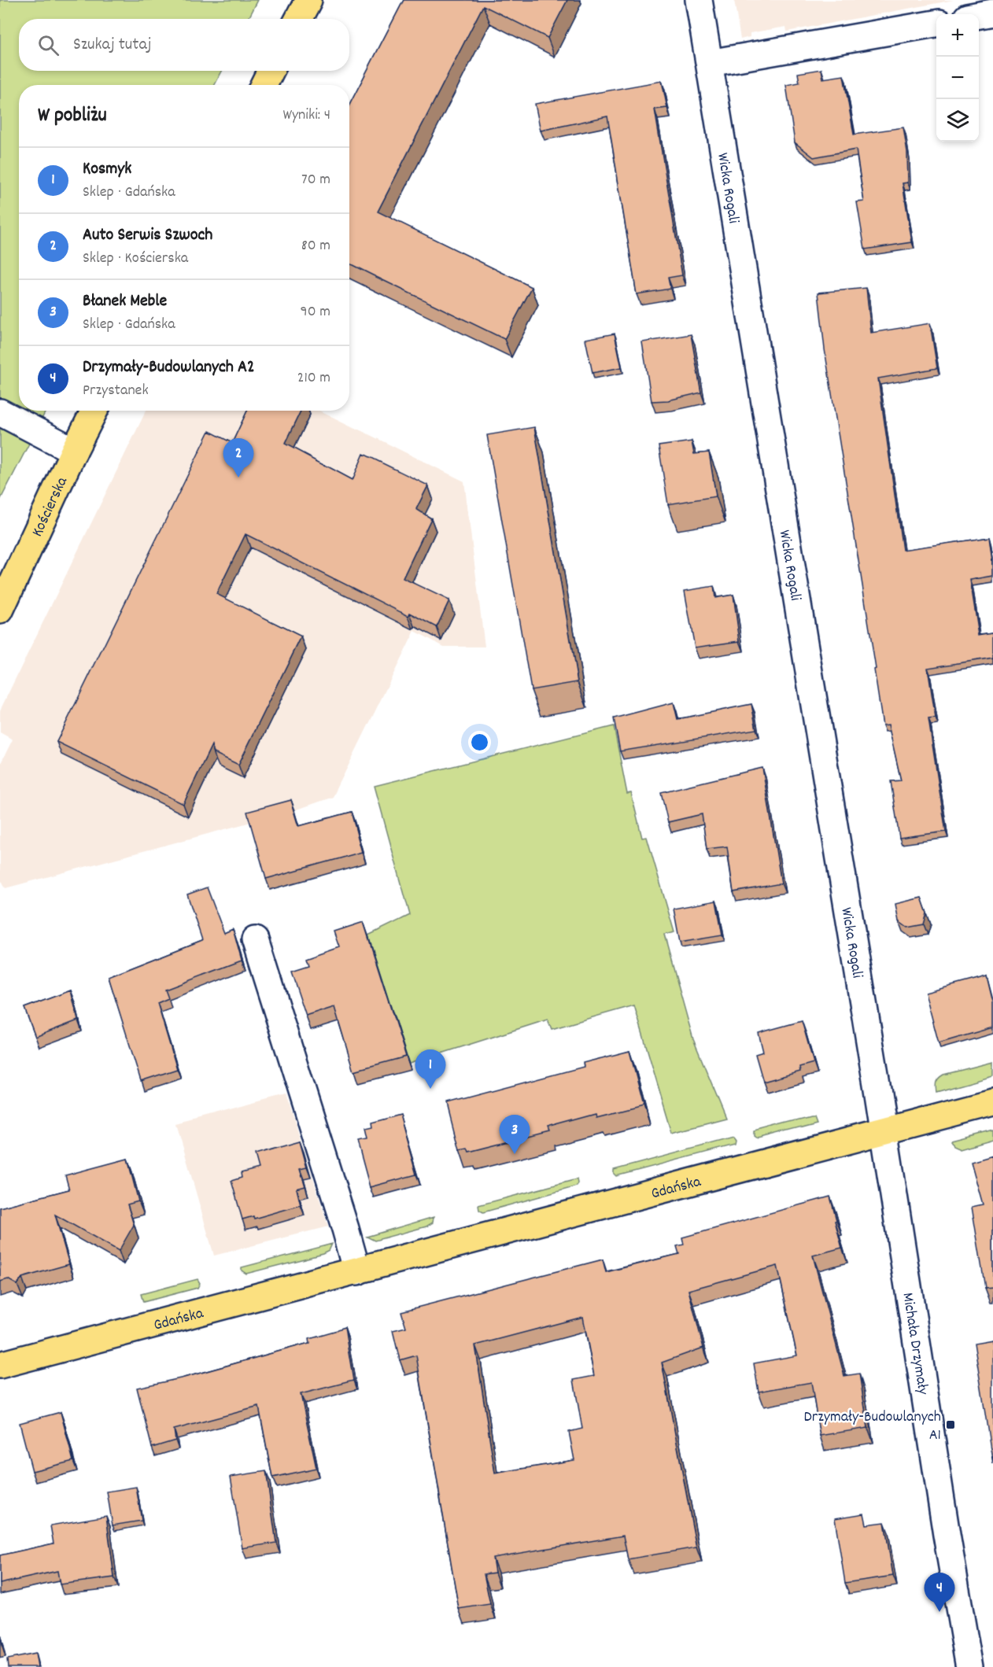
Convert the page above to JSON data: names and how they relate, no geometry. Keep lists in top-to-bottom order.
{
  "streets": {
    "main road": ["Kościerska", "Gdańska"],
    "street": ["Wicka Rogali", "Michała Drzymały"]
  },
  "crossings": [
    ["Wicka Rogali", "Gdańska"],
    ["Wicka Rogali", "Michała Drzymały"],
    ["Gdańska", "Michała Drzymały"]
  ],
  "places": {
    "transit": ["Drzymały-Budowlanych A1"]
  },
  "page": {
    "map_buttons": ["+", "−"],
    "search": "Szukaj tutaj",
    "heading": ["W pobliżu", "Wyniki: 4"],
    "list": [
      {
        "mark": "1",
        "name": "Kosmyk",
        "note": "Sklep · Gdańska",
        "value": "70 m"
      },
      {
        "mark": "2",
        "name": "Auto Serwis Szwoch",
        "note": "Sklep · Kościerska",
        "value": "80 m"
      },
      {
        "mark": "3",
        "name": "Błanek Meble",
        "note": "Sklep · Gdańska",
        "value": "90 m"
      },
      {
        "mark": "4",
        "name": "Drzymały-Budowlanych A2",
        "note": "Przystanek",
        "value": "210 m"
      }
    ],
    "pins": [
      "2",
      "1",
      "3",
      "4"
    ]
  }
}
